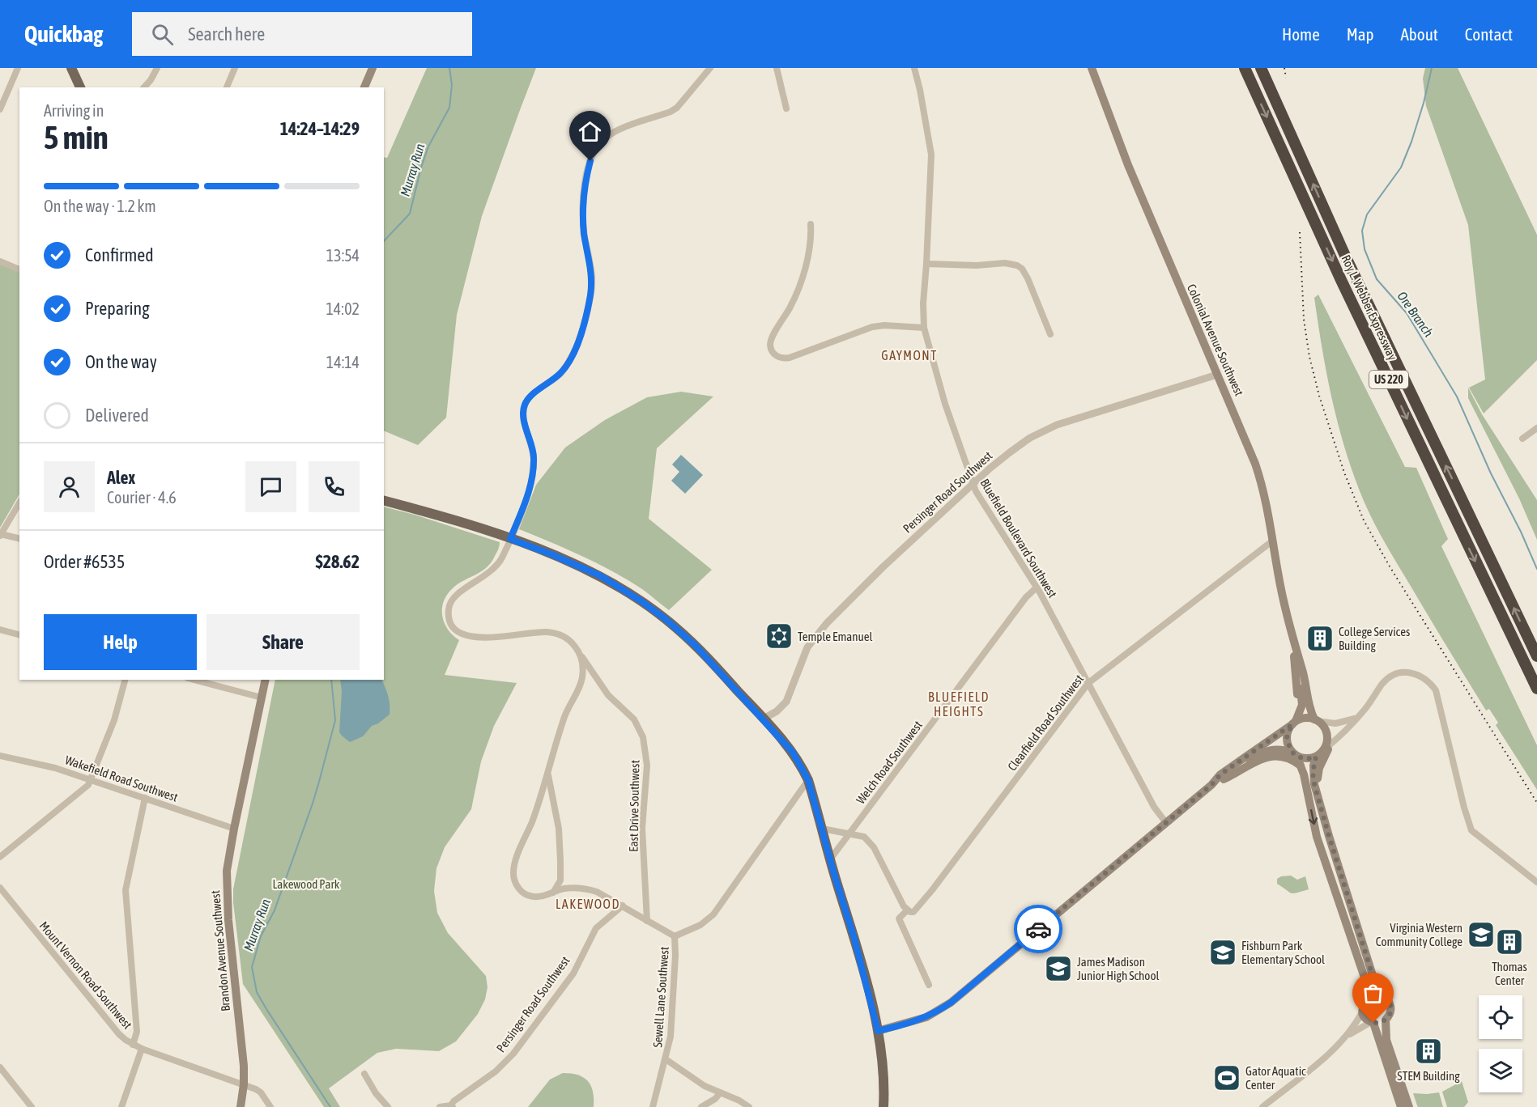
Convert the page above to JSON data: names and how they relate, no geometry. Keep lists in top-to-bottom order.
{
  "streets": {
    "highway": ["Roy L. Webber Expressway", "US 220"],
    "main road": ["Colonial Avenue Southwest", "Brandon Avenue Southwest"],
    "street": [
      "Persinger Road Southwest",
      "Bluefield Boulevard Southwest",
      "Clearfield Road Southwest",
      "Welch Road Southwest",
      "Wakefield Road Southwest",
      "East Drive Southwest",
      "Mount Vernon Road Southwest",
      "Sewell Lane Southwest"
    ]
  },
  "crossings": [
    ["Colonial Avenue Southwest", "Persinger Road Southwest"],
    ["Colonial Avenue Southwest", "Clearfield Road Southwest"],
    ["Persinger Road Southwest", "Bluefield Boulevard Southwest"],
    ["Bluefield Boulevard Southwest", "Clearfield Road Southwest"],
    ["Bluefield Boulevard Southwest", "Welch Road Southwest"],
    ["Wakefield Road Southwest", "Brandon Avenue Southwest"],
    ["Brandon Avenue Southwest", "Mount Vernon Road Southwest"]
  ],
  "districts": ["GAYMONT", "BLUEFIELD HEIGHTS", "LAKEWOOD"],
  "water": ["Murray Run", "Ore Branch"],
  "parks": ["Lakewood Park"],
  "places": {
    "synagogue": ["Temple Emanuel"],
    "building": ["College Services Building", "Thomas Center", "STEM Building"],
    "school or university": ["Virginia Western Community College", "Fishburn Park Elementary School", "James Madison Junior High School"],
    "sports": ["Gator Aquatic Center"]
  },
  "page": {
    "header": "Quickbag",
    "search": "Search here",
    "nav": [
      "Home",
      "Map",
      "About",
      "Contact"
    ],
    "heading": ["5 min", "Arriving in", "14:24–14:29"],
    "panel": [
      "Alex",
      "Courier · 4.6",
      "Order #6535",
      "$28.62"
    ],
    "bar": "On the way · 1.2 km",
    "list": [
      ["Confirmed", "13:54"],
      ["Preparing", "14:02"],
      ["On the way", "14:14"],
      "Delivered"
    ],
    "buttons": ["Help", "Share"]
  }
}
